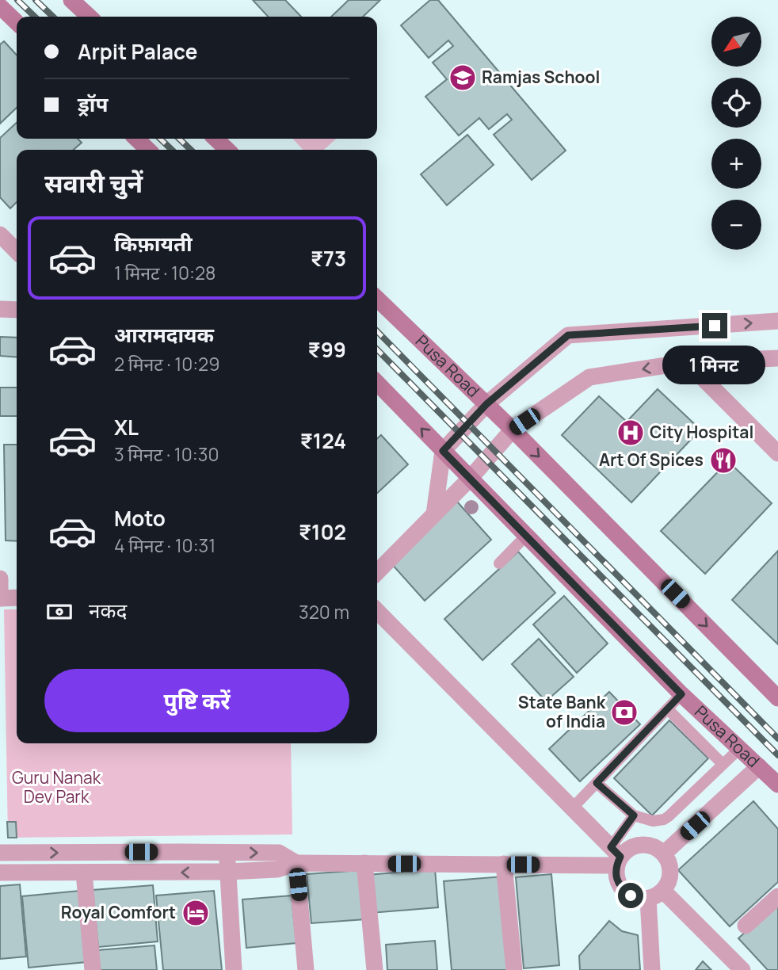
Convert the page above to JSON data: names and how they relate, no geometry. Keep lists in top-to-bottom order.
{
  "streets": {
    "main road": ["Pusa Road"]
  },
  "parks": ["Guru Nanak Dev Park"],
  "places": {
    "school or university": ["Ramjas School"],
    "hospital": ["City Hospital"],
    "restaurant": ["Art Of Spices"],
    "bank": ["State Bank of India"],
    "hotel": ["Royal Comfort"]
  },
  "north": "bottom left",
  "page": {
    "map_buttons": ["+", "−"],
    "banner": ["Arpit Palace", "ड्रॉप"],
    "heading": "सवारी चुनें",
    "list": [
      {
        "name": "किफ़ायती",
        "note": "1 मिनट · 10:28",
        "value": "₹73"
      },
      {
        "name": "आरामदायक",
        "note": "2 मिनट · 10:29",
        "value": "₹99"
      },
      {
        "name": "XL",
        "note": "3 मिनट · 10:30",
        "value": "₹124"
      },
      {
        "name": "Moto",
        "note": "4 मिनट · 10:31",
        "value": "₹102"
      }
    ],
    "bubble": "1 मिनट",
    "pay": ["नकद", "320 m"],
    "buttons": "पुष्टि करें"
  }
}
